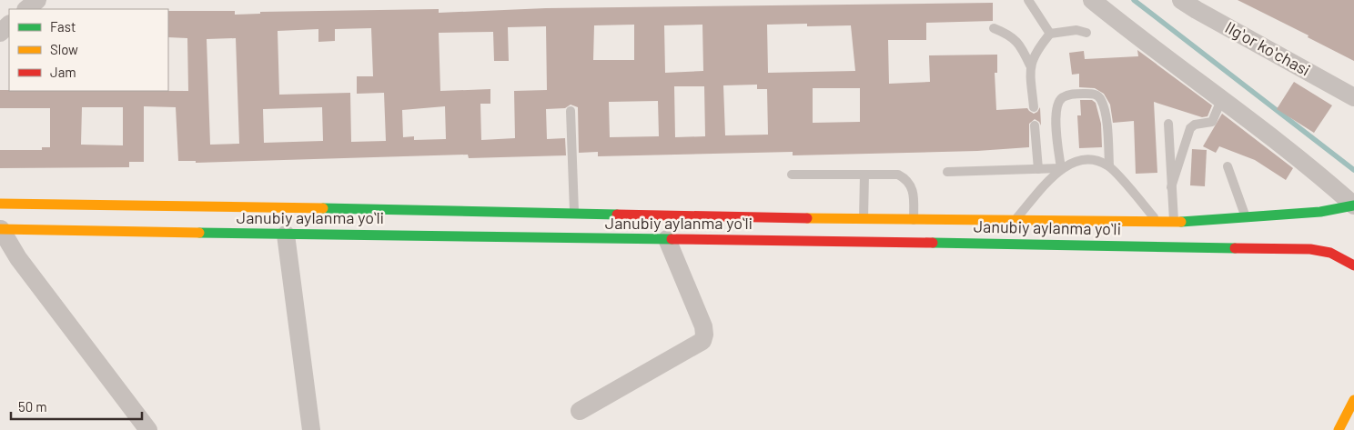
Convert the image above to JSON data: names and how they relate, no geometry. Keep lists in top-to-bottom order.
{
  "streets": {
    "main road": ["Janubiy aylanma yoʻli"],
    "street": ["Ilgʻor koʻchasi"]
  },
  "legend": ["Fast", "Slow", "Jam"],
  "scale_bar": "50 m"
}
